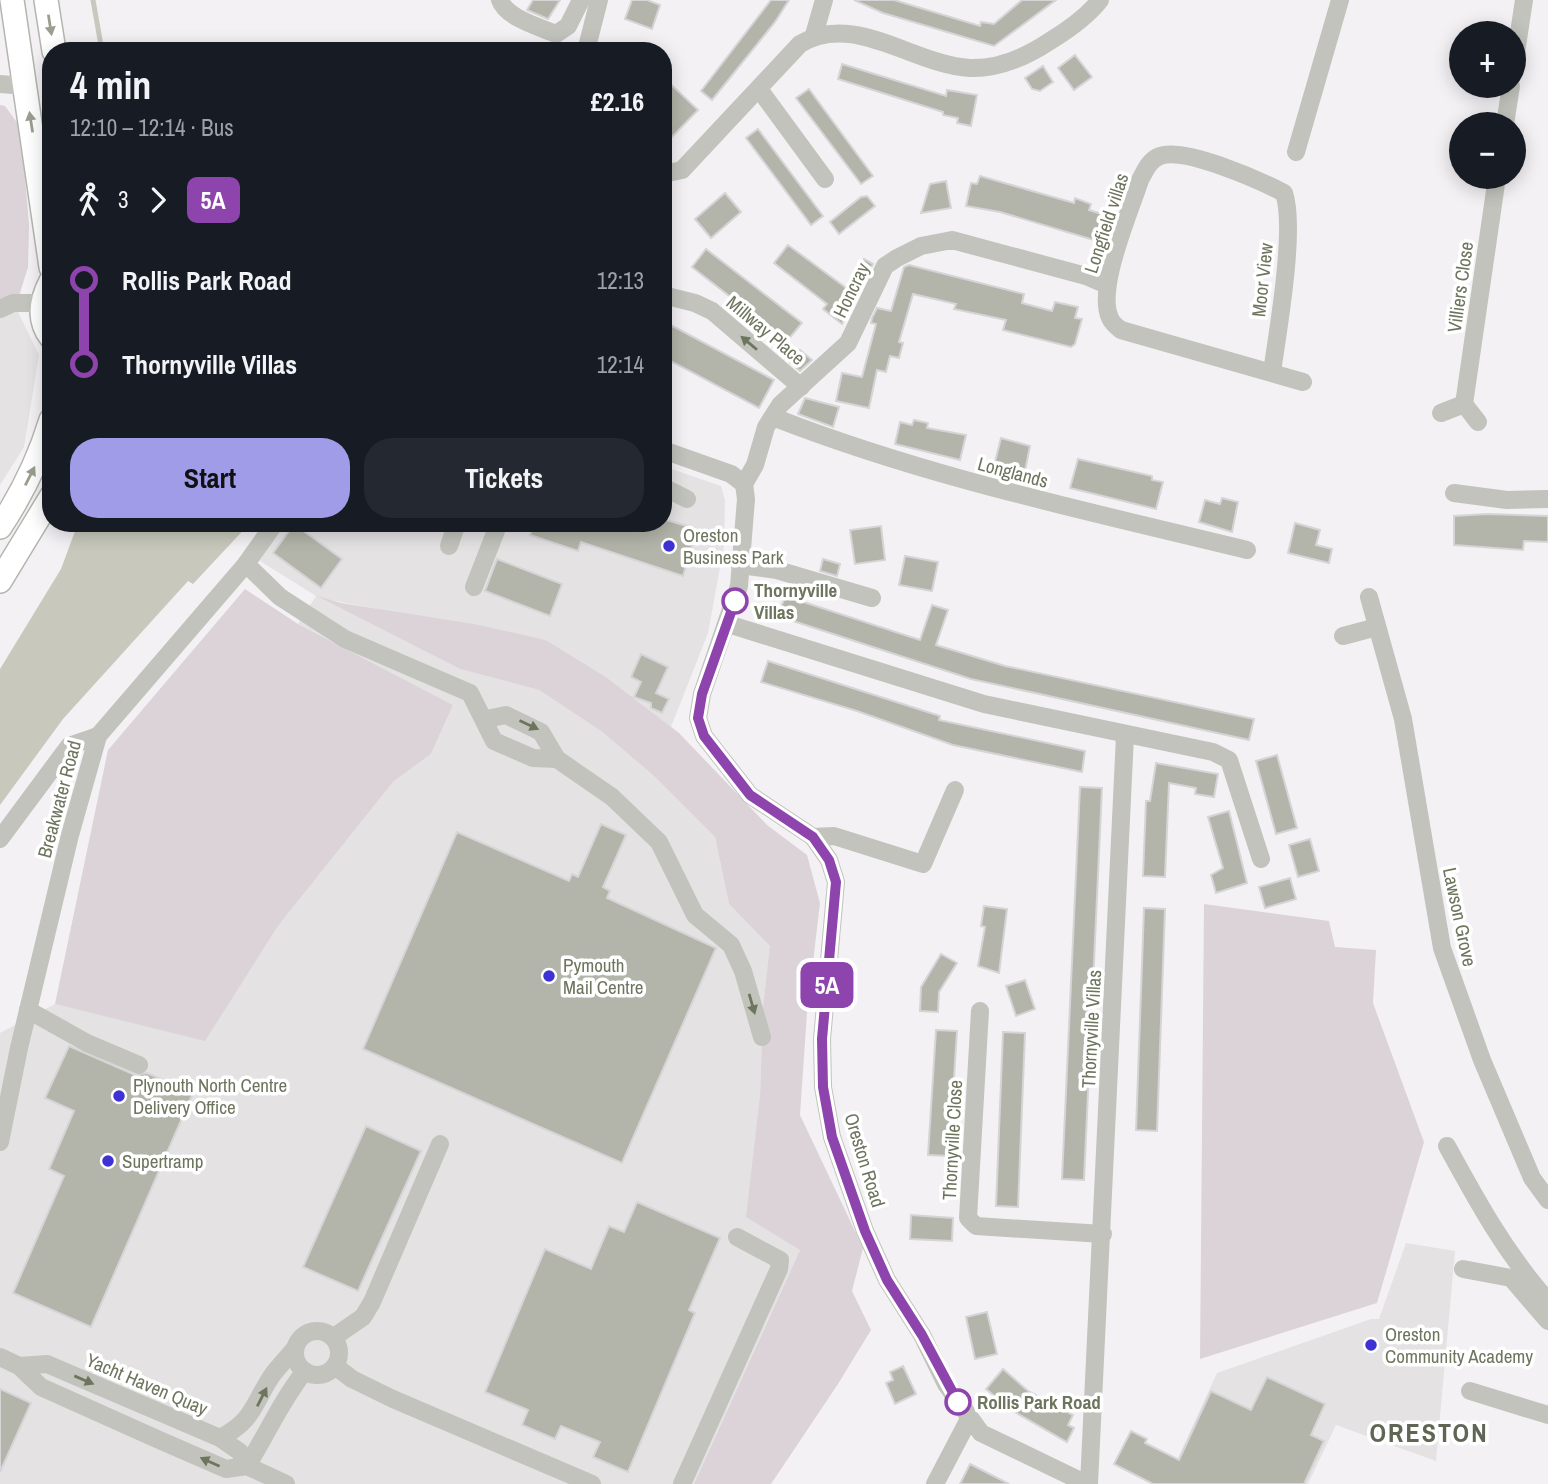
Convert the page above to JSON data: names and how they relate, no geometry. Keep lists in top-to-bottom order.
{
  "streets": {
    "street": [
      "Longfield villas",
      "Moor View",
      "Villiers Close",
      "Honcray",
      "Millway Place",
      "Longlands",
      "Breakwater Road",
      "Lawson Grove",
      "Thornyville Villas",
      "Thornyville Close",
      "Oreston Road",
      "Yacht Haven Quay"
    ]
  },
  "crossings": [
    ["Longfield villas", "Moor View"],
    ["Longfield villas", "Honcray"],
    ["Honcray", "Millway Place"],
    ["Honcray", "Longlands"],
    ["Honcray", "Oreston Road"],
    ["Thornyville Villas", "Thornyville Close"],
    ["Thornyville Villas", "Oreston Road"]
  ],
  "districts": ["ORESTON"],
  "places": [
    "Oreston Business Park",
    "Thornyville Villas",
    "Pymouth Mail Centre",
    "Plynouth North Centre Delivery Office",
    "Supertramp",
    "Oreston Community Academy",
    "Rollis Park Road"
  ],
  "lines": ["bus line 5A"],
  "page": {
    "on_map": "5A",
    "map_buttons": ["+", "−"],
    "heading": ["4 min", "12:10 – 12:14 · Bus", "£2.16"],
    "legs": ["3", "5A"],
    "list": [
      {
        "name": "Rollis Park Road",
        "value": "12:13"
      },
      {
        "name": "Thornyville Villas",
        "value": "12:14"
      }
    ],
    "buttons": ["Start", "Tickets"]
  }
}
